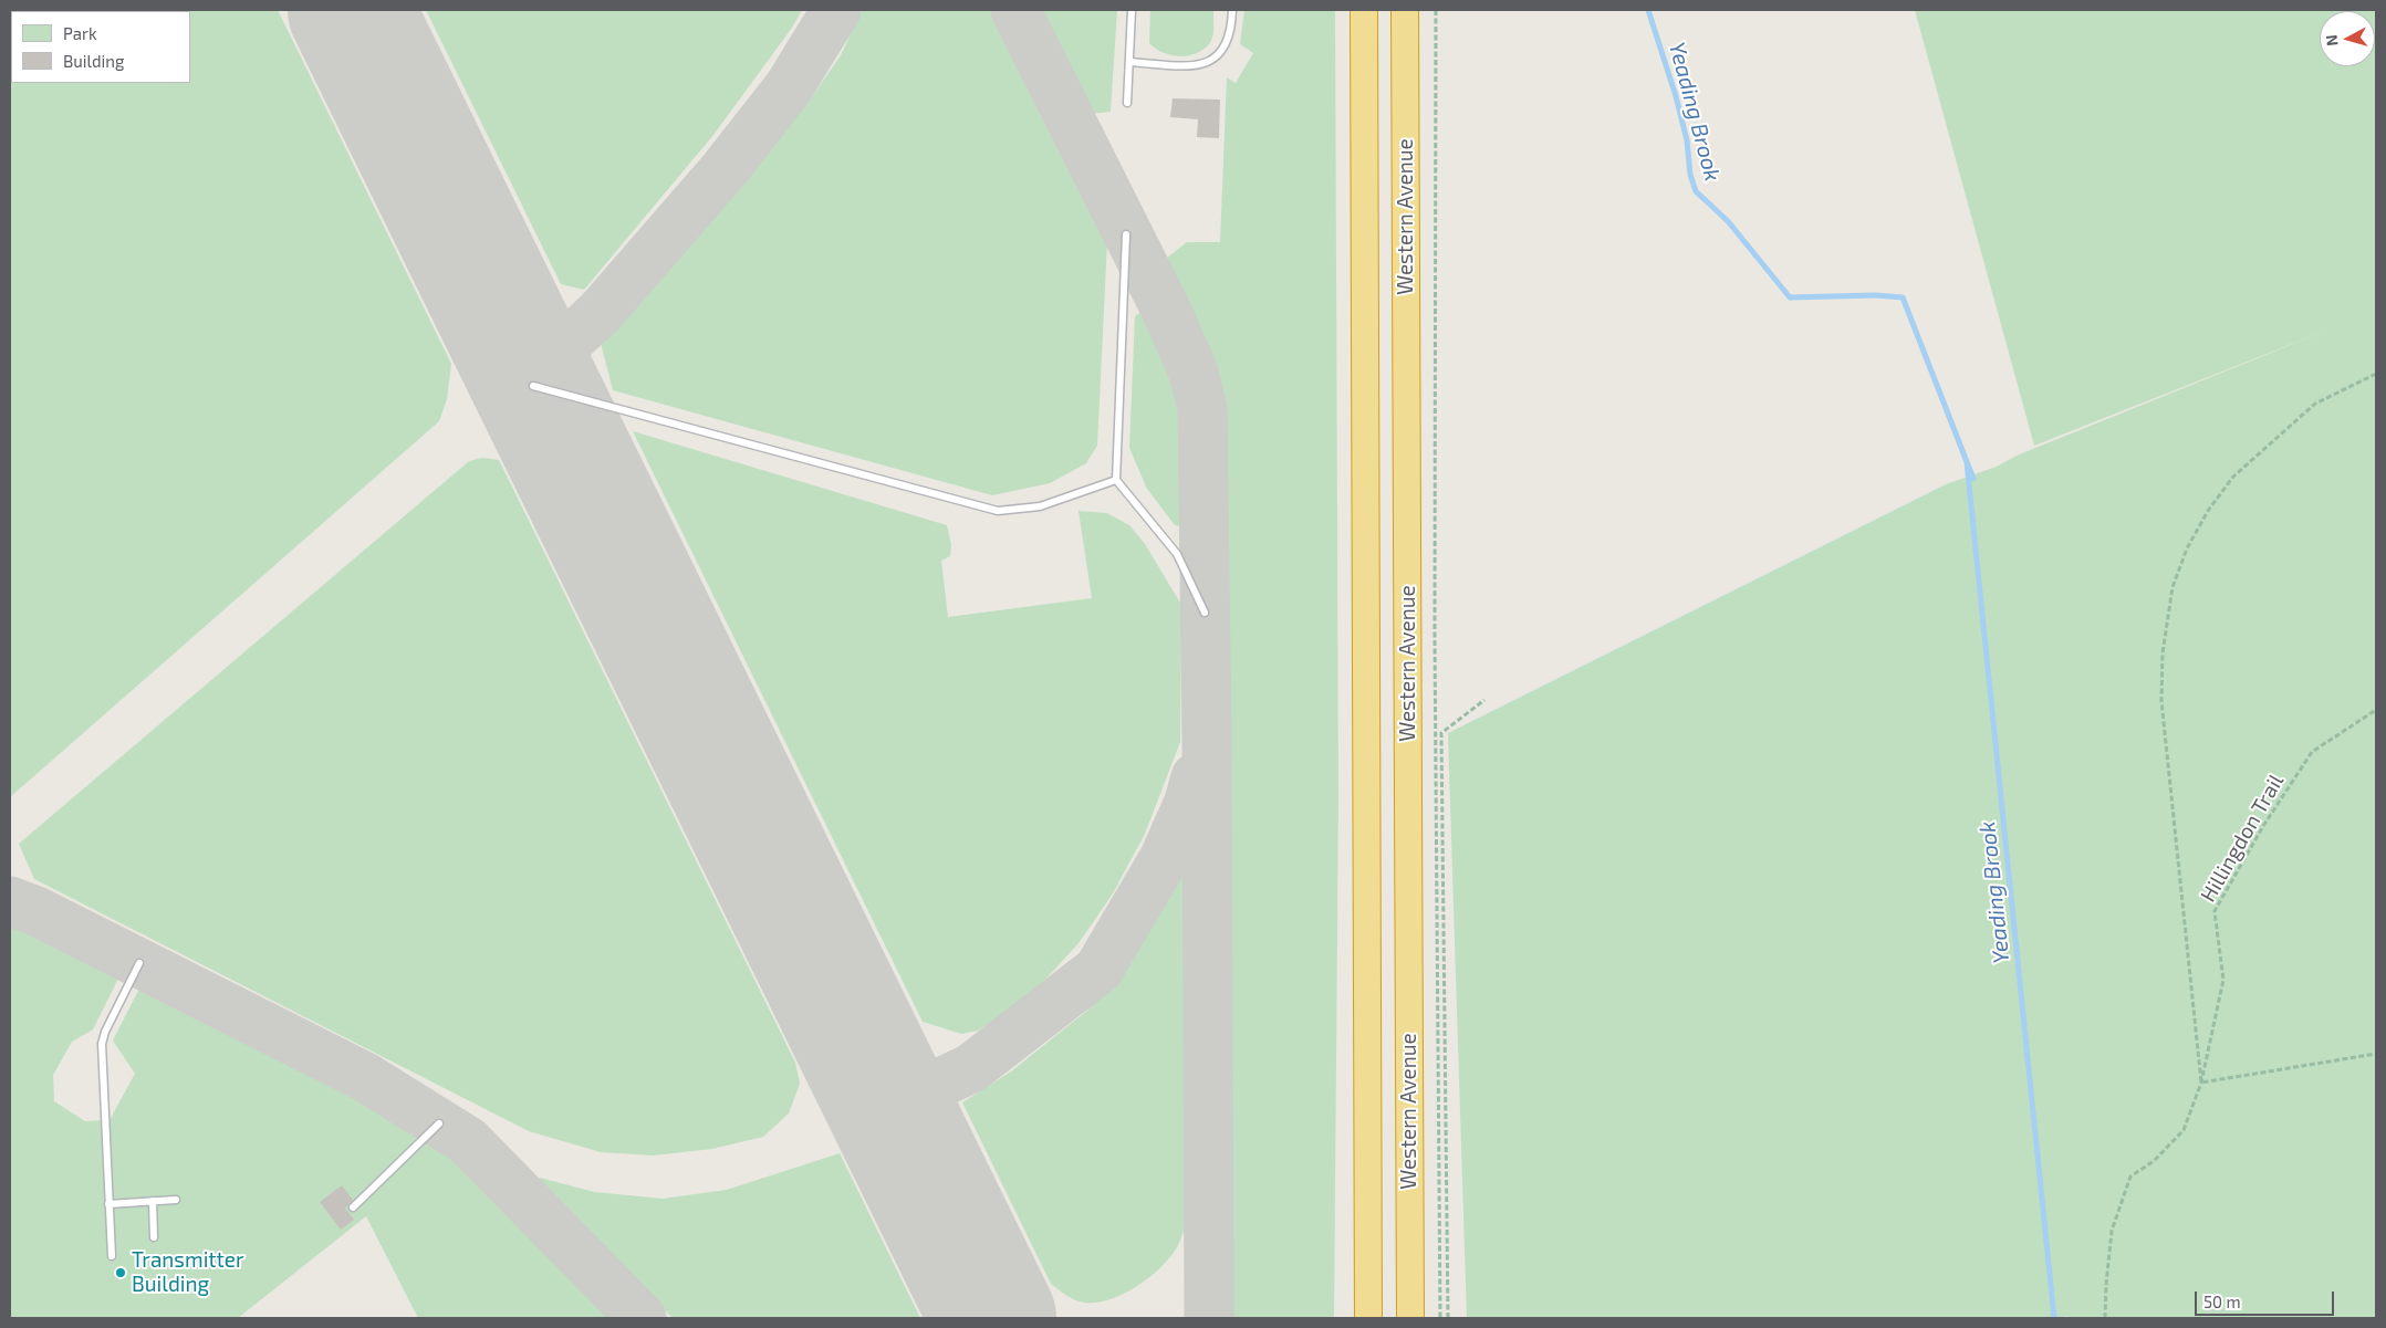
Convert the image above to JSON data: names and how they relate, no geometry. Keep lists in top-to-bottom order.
{
  "streets": {
    "highway": ["Western Avenue"],
    "path": ["Hillingdon Trail"]
  },
  "water": ["Yeading Brook"],
  "places": ["Transmitter Building"],
  "legend": ["Park", "Building"],
  "scale_bar": "50 m",
  "north": "left"
}
